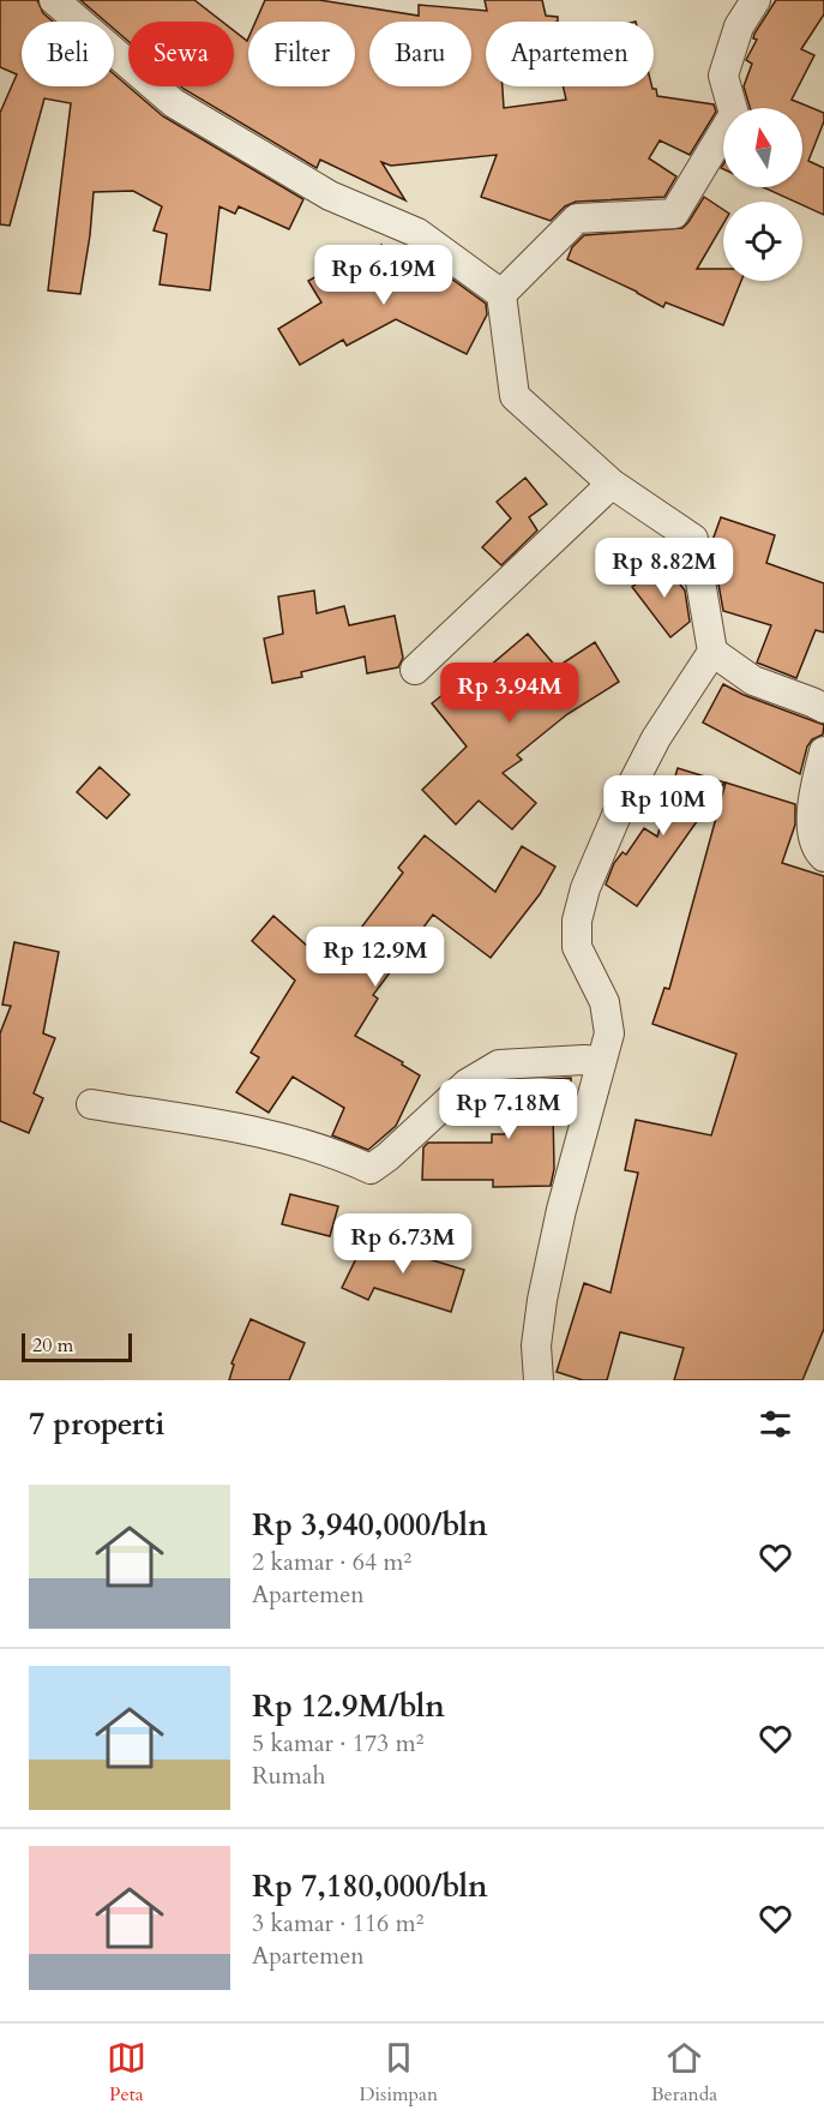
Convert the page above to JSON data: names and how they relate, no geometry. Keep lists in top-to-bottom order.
{
  "scale_bar": "20 m",
  "north": "top",
  "page": {
    "chip": [
      "Beli",
      "Sewa",
      "Filter",
      "Baru",
      "Apartemen"
    ],
    "price": [
      "Rp 6.19M",
      "Rp 8.82M",
      "Rp 3.94M",
      "Rp 10M",
      "Rp 12.9M",
      "Rp 7.18M",
      "Rp 6.73M"
    ],
    "scale": "20 m",
    "heading": "7 properti",
    "list": [
      {
        "name": "Rp 3,940,000/bln",
        "note": "2 kamar · 64 m² · Apartemen"
      },
      {
        "name": "Rp 12.9M/bln",
        "note": "5 kamar · 173 m² · Rumah"
      },
      {
        "name": "Rp 7,180,000/bln",
        "note": "3 kamar · 116 m² · Apartemen"
      }
    ],
    "tabs": ["Peta", "Disimpan", "Beranda"]
  }
}
